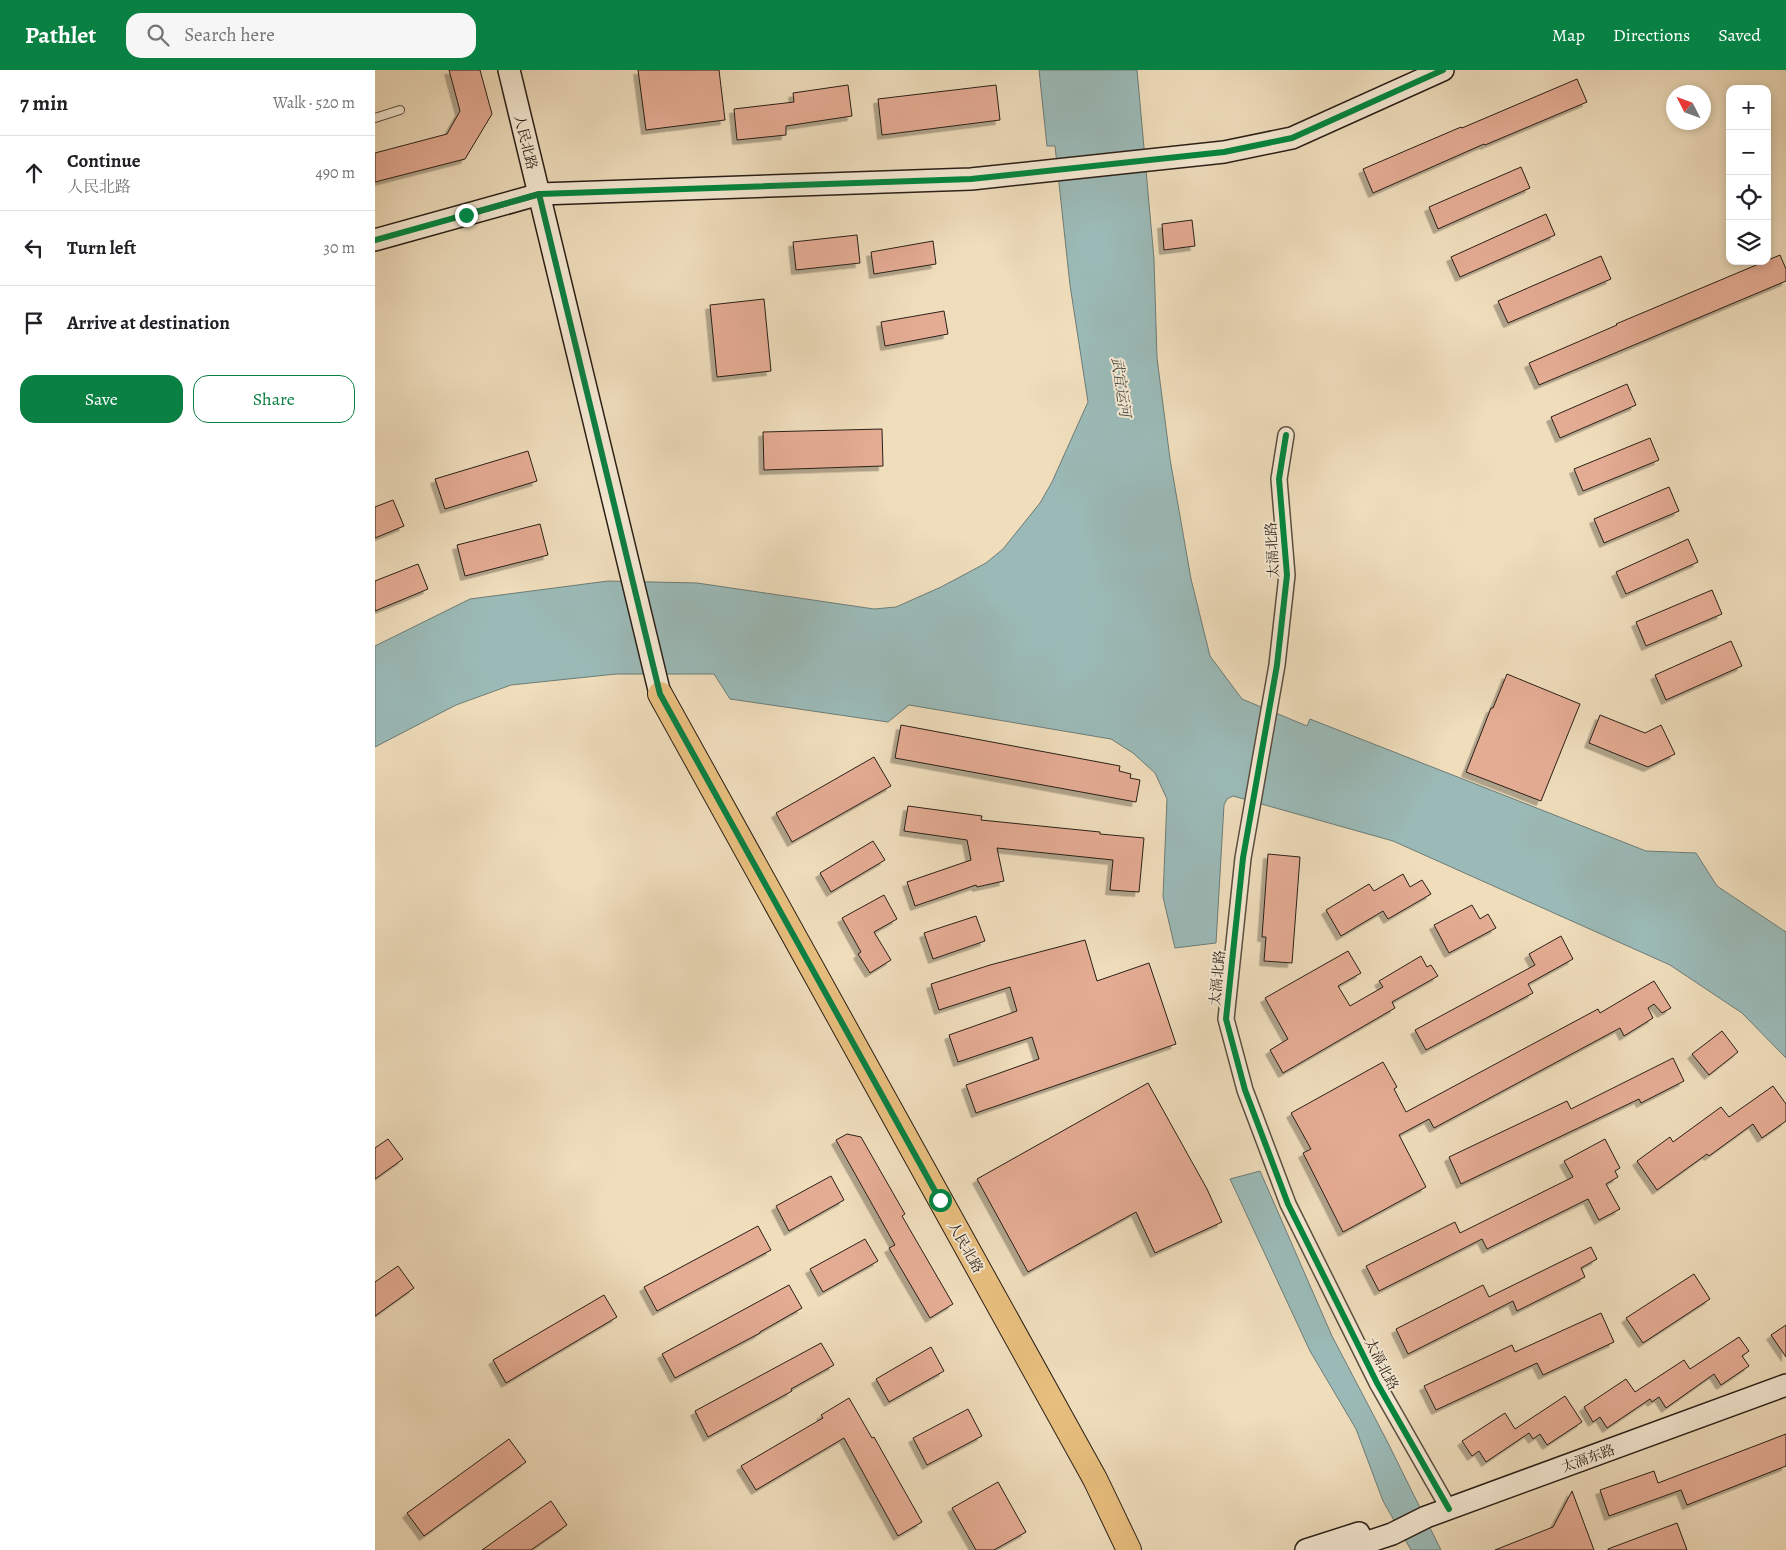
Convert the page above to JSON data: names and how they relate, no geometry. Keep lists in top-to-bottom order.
{
  "streets": {
    "main road": ["人民北路", "太滆东路"],
    "street": ["太滆北路"]
  },
  "crossings": [
    ["太滆北路", "太滆东路"]
  ],
  "water": ["武宜运河"],
  "north": "top left",
  "page": {
    "header": "Pathlet",
    "search": "Search here",
    "nav": ["Map", "Directions", "Saved"],
    "heading": ["7 min", "Walk · 520 m"],
    "map_buttons": ["+", "−"],
    "list": [
      ["Continue", "人民北路", "490 m"],
      ["Turn left", "30 m"],
      "Arrive at destination"
    ],
    "buttons": ["Save", "Share"]
  }
}
